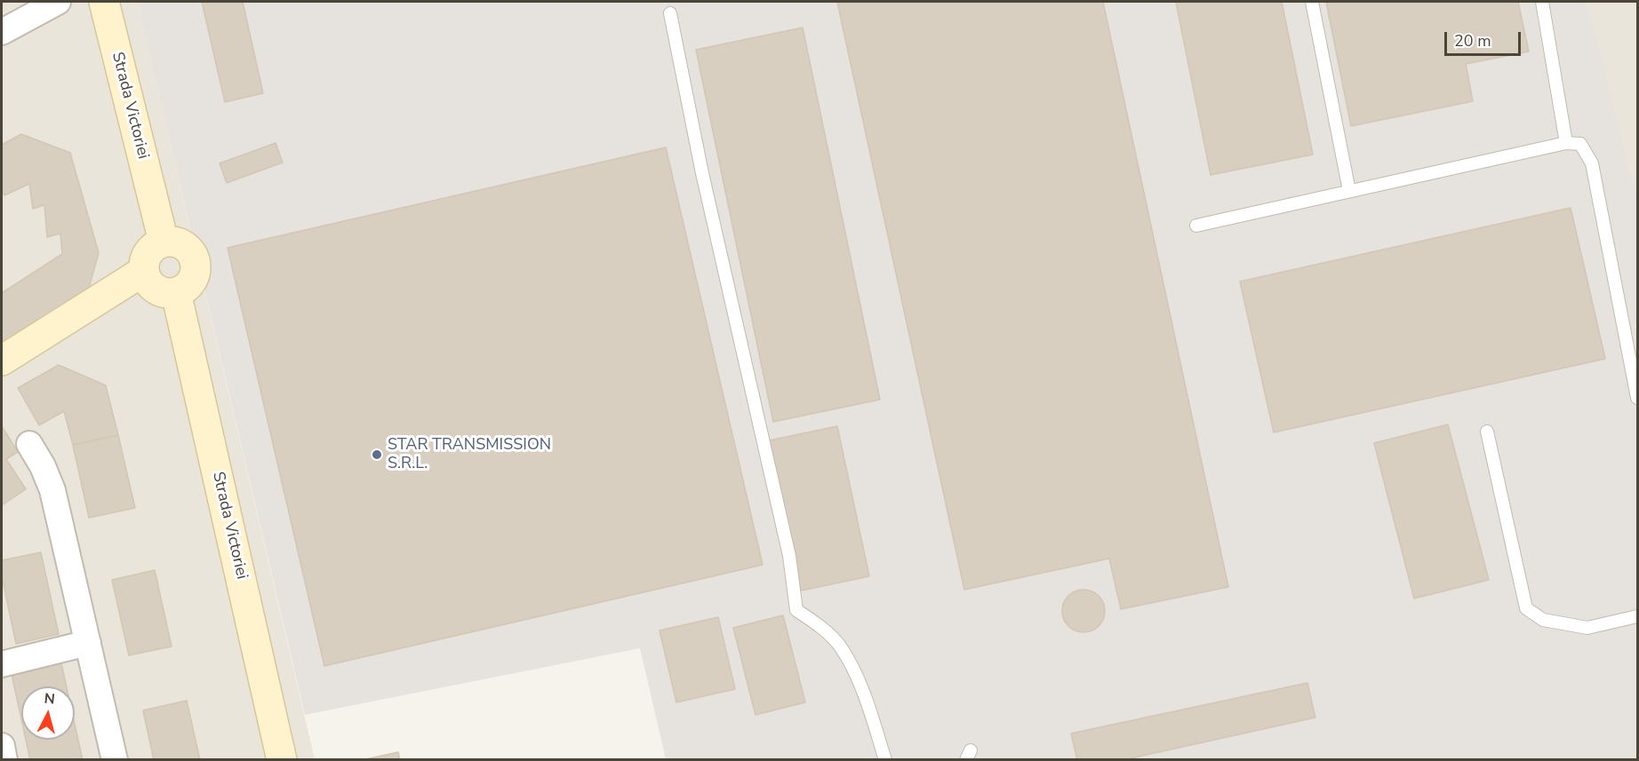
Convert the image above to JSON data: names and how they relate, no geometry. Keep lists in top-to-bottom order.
{
  "streets": {
    "main road": ["Strada Victoriei"]
  },
  "places": ["STAR TRANSMISSION S.R.L."],
  "scale_bar": "20 m",
  "north": "top"
}
